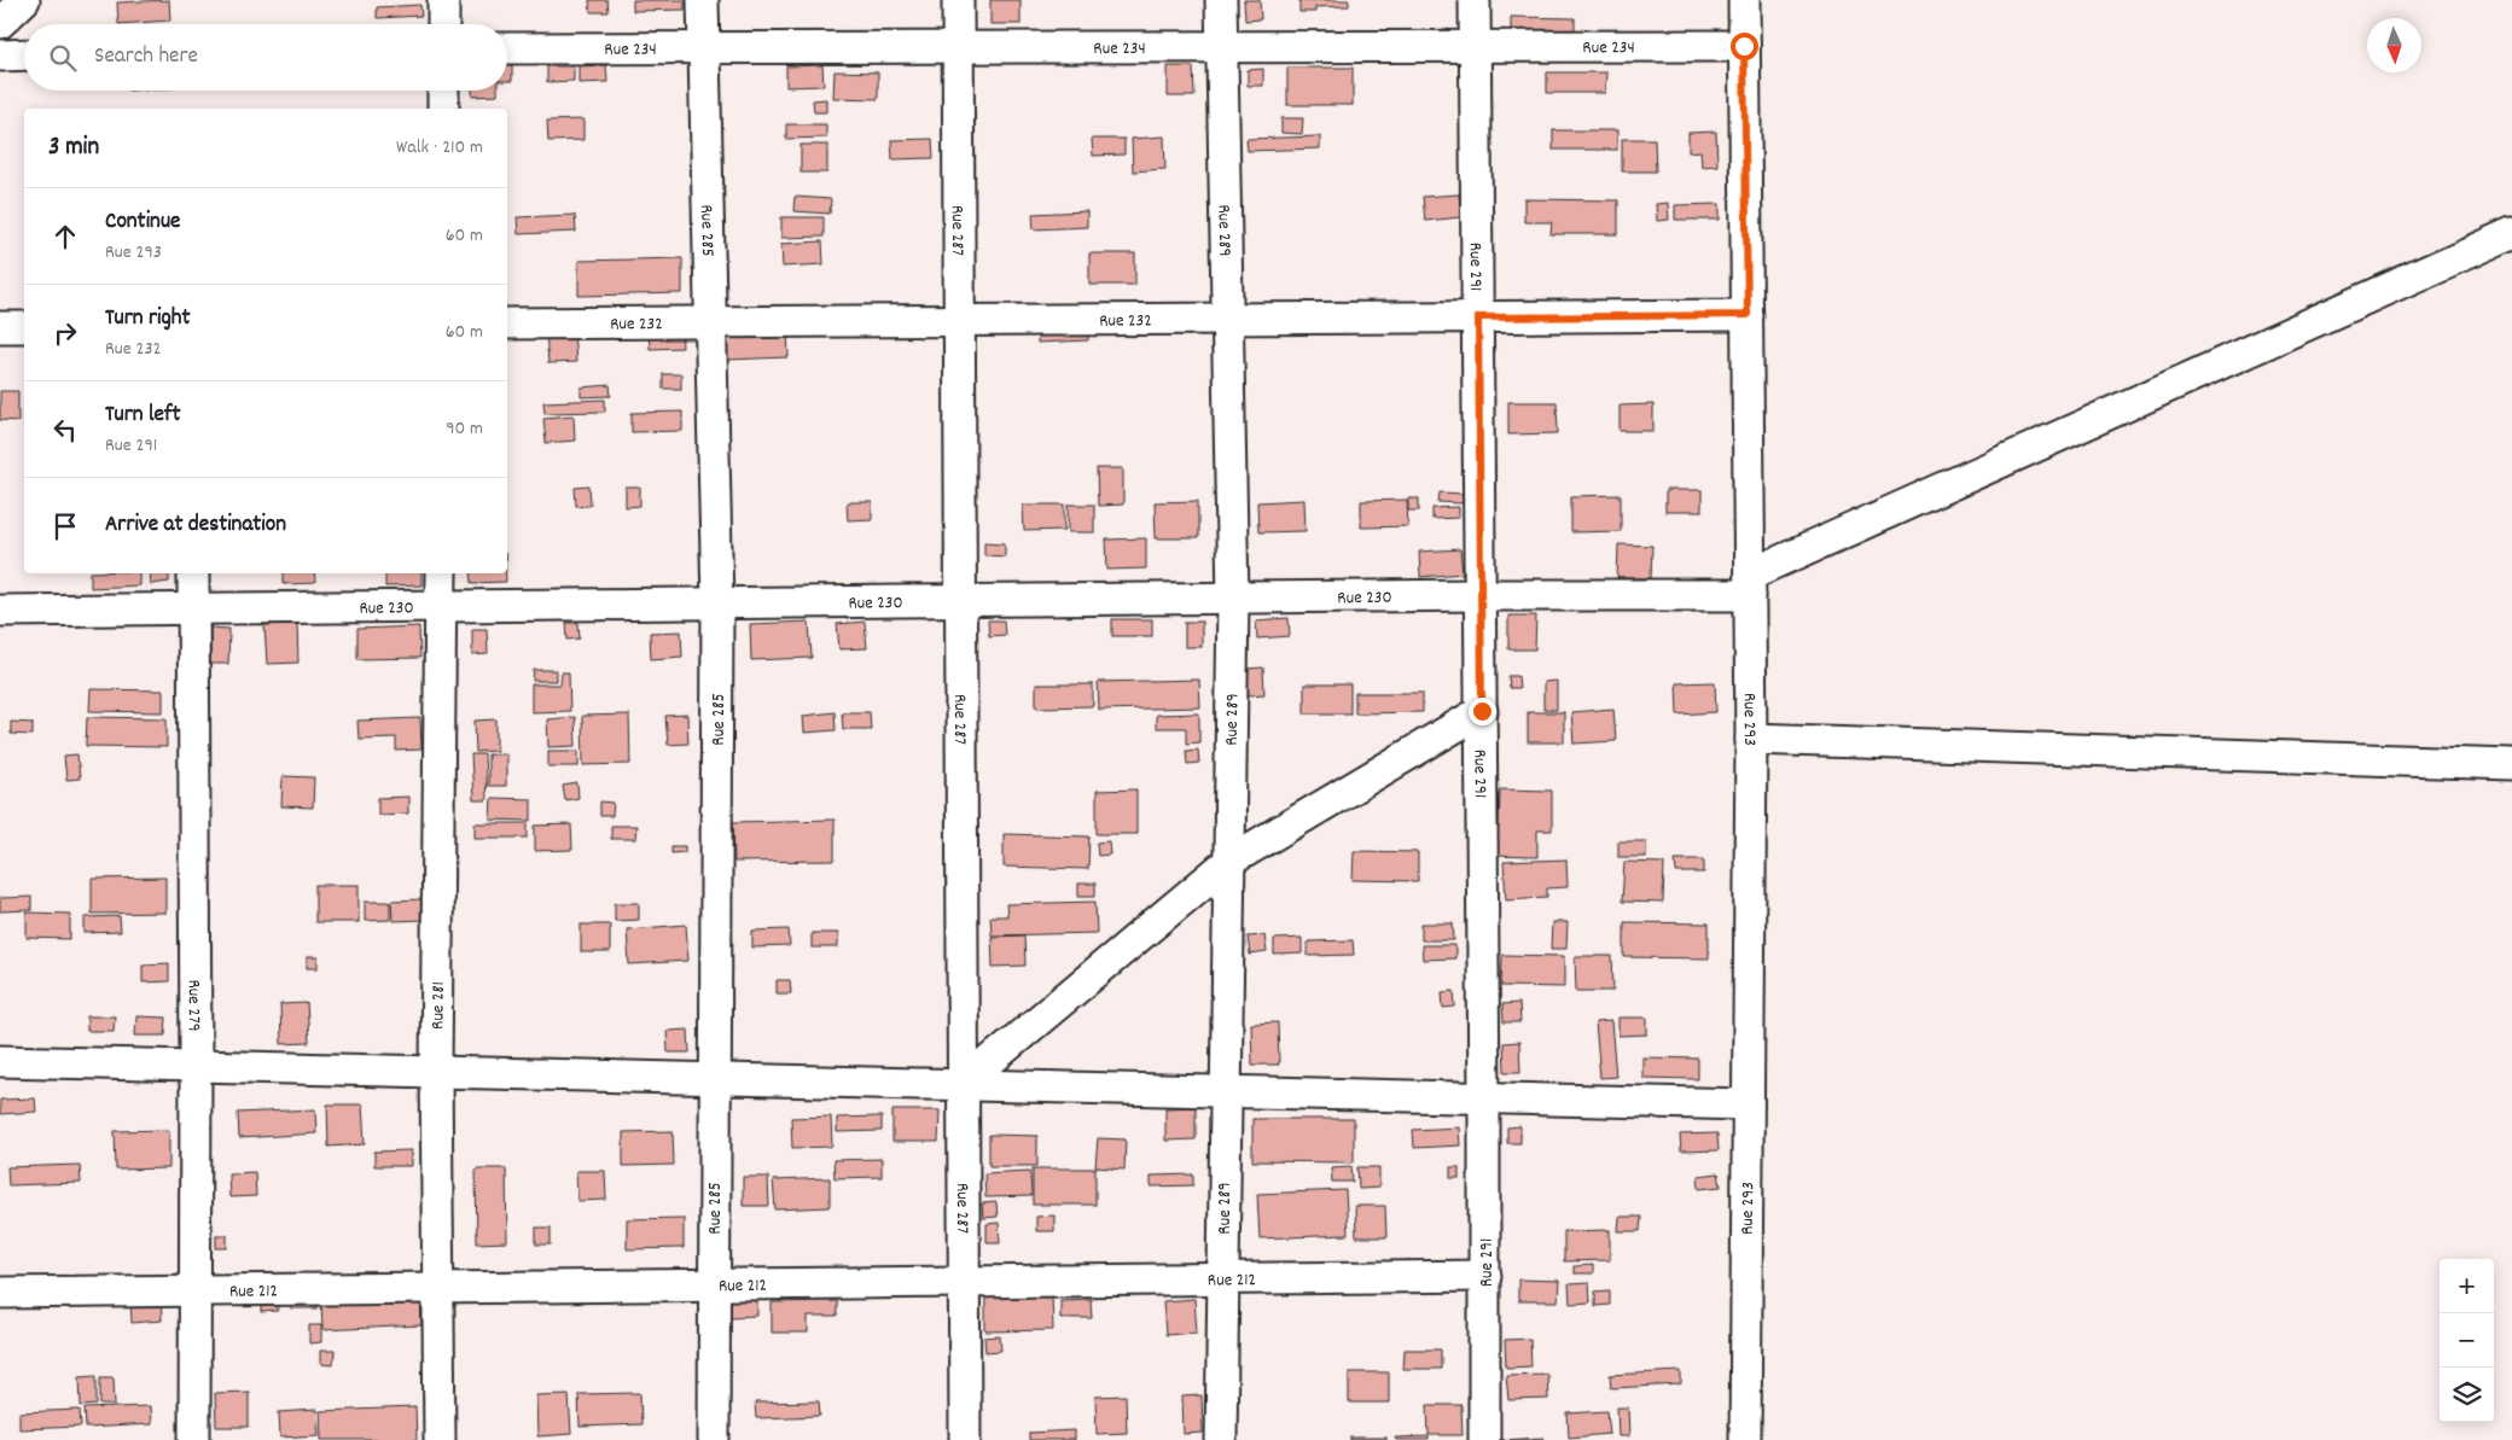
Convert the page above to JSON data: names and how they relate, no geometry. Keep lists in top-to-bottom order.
{
  "streets": {
    "street": [
      "Rue 234",
      "Rue 287",
      "Rue 285",
      "Rue 289",
      "Rue 291",
      "Rue 232",
      "Rue 230",
      "Rue 293",
      "Rue 279",
      "Rue 281",
      "Rue 212"
    ]
  },
  "crossings": [
    ["Rue 234", "Rue 287"],
    ["Rue 234", "Rue 285"],
    ["Rue 234", "Rue 289"],
    ["Rue 234", "Rue 291"],
    ["Rue 234", "Rue 293"],
    ["Rue 287", "Rue 232"],
    ["Rue 287", "Rue 230"],
    ["Rue 287", "Rue 212"],
    ["Rue 285", "Rue 232"],
    ["Rue 285", "Rue 230"],
    ["Rue 285", "Rue 212"],
    ["Rue 289", "Rue 232"],
    ["Rue 289", "Rue 230"],
    ["Rue 289", "Rue 212"],
    ["Rue 291", "Rue 232"],
    ["Rue 291", "Rue 230"],
    ["Rue 291", "Rue 212"],
    ["Rue 232", "Rue 293"],
    ["Rue 230", "Rue 293"],
    ["Rue 230", "Rue 279"],
    ["Rue 230", "Rue 281"],
    ["Rue 279", "Rue 212"],
    ["Rue 281", "Rue 212"]
  ],
  "north": "bottom",
  "page": {
    "search": "Search here",
    "heading": ["3 min", "Walk · 210 m"],
    "list": [
      ["Continue", "Rue 293", "60 m"],
      ["Turn right", "Rue 232", "60 m"],
      ["Turn left", "Rue 291", "90 m"],
      "Arrive at destination"
    ],
    "map_buttons": ["+", "−"]
  }
}
